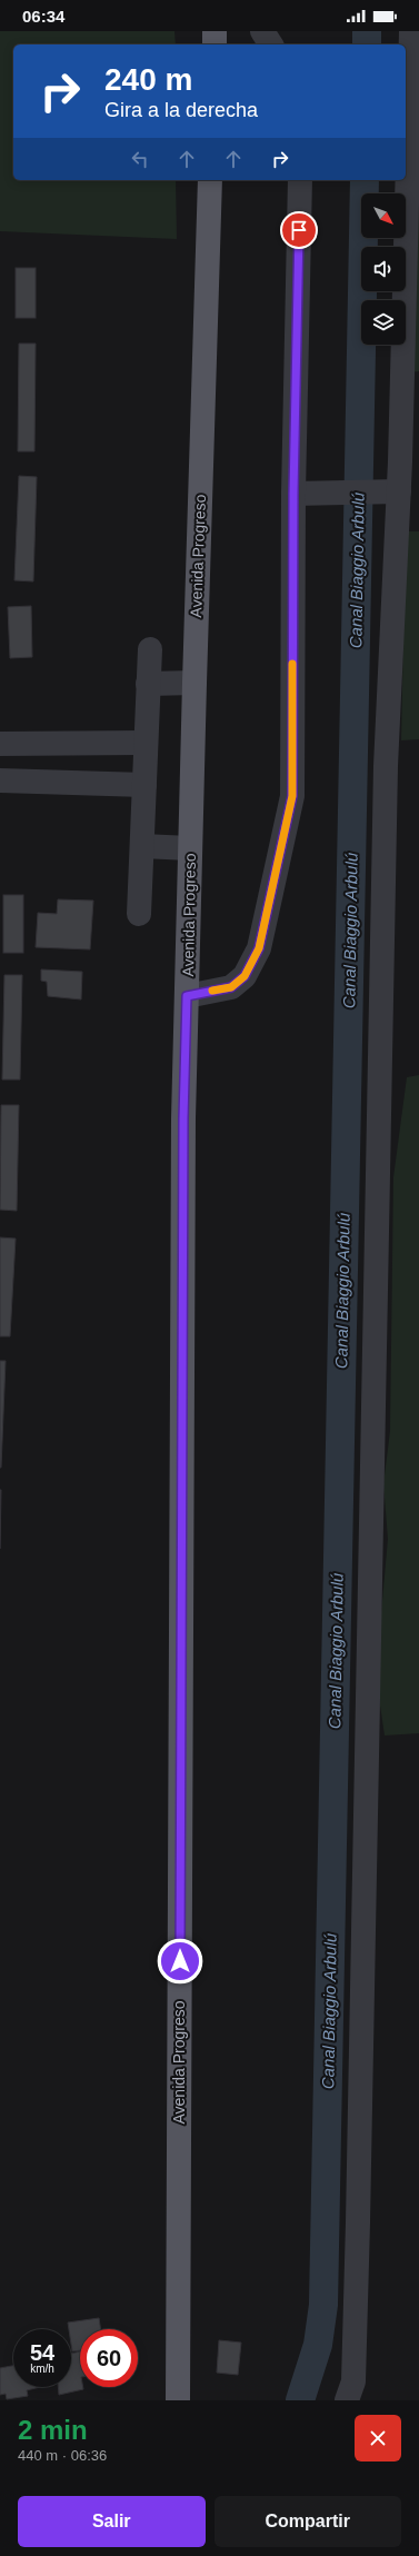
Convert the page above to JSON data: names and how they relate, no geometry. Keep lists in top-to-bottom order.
{
  "streets": {
    "main road": ["Avenida Progreso"]
  },
  "water": ["Canal Biaggio Arbulú"],
  "north": "bottom right",
  "page": {
    "status": "06:34",
    "turn": ["240 m", "Gira a la derecha"],
    "speed": "54 km/h",
    "limit": "60",
    "heading": ["2 min", "440 m · 06:36"],
    "buttons": ["Salir", "Compartir"]
  }
}
